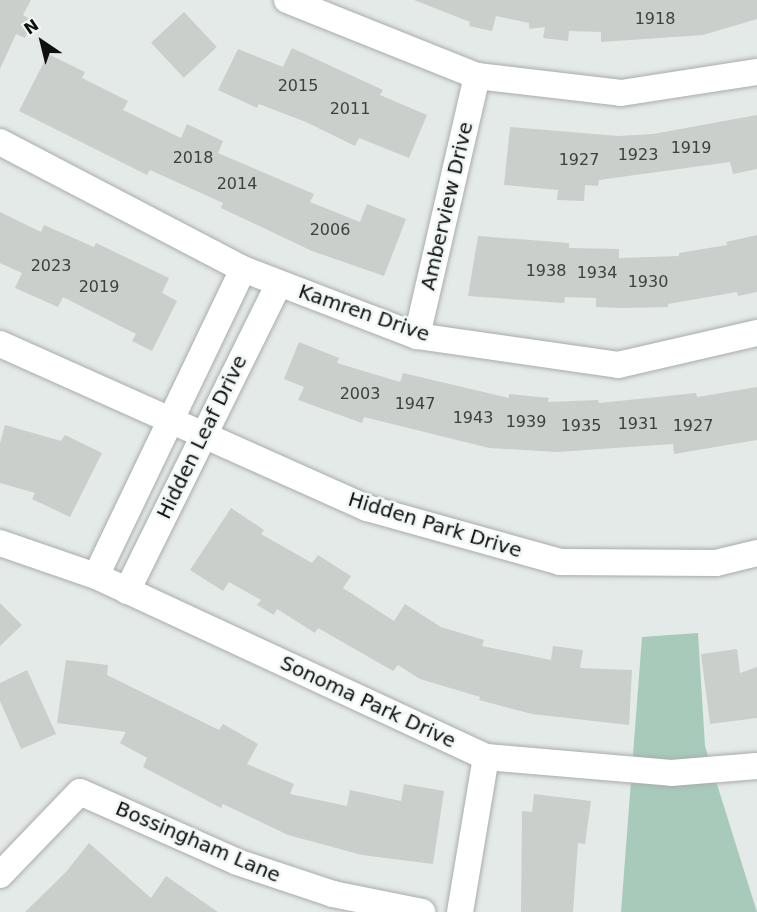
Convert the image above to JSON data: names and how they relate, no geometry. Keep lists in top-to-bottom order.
{
  "streets": {
    "street": [
      "Amberview Drive",
      "Kamren Drive",
      "Hidden Leaf Drive",
      "Hidden Park Drive",
      "Sonoma Park Drive",
      "Bossingham Lane"
    ]
  },
  "crossings": [
    ["Amberview Drive", "Kamren Drive"],
    ["Kamren Drive", "Hidden Leaf Drive"],
    ["Hidden Leaf Drive", "Hidden Park Drive"],
    ["Hidden Leaf Drive", "Sonoma Park Drive"]
  ],
  "house_numbers": [
    "1918",
    "2015",
    "2011",
    "1919",
    "1923",
    "2018",
    "1927",
    "2014",
    "2006",
    "2023",
    "1938",
    "1934",
    "1930",
    "2019",
    "2003",
    "1947",
    "1943",
    "1939",
    "1931",
    "1935",
    "1927"
  ],
  "north": "top left"
}
